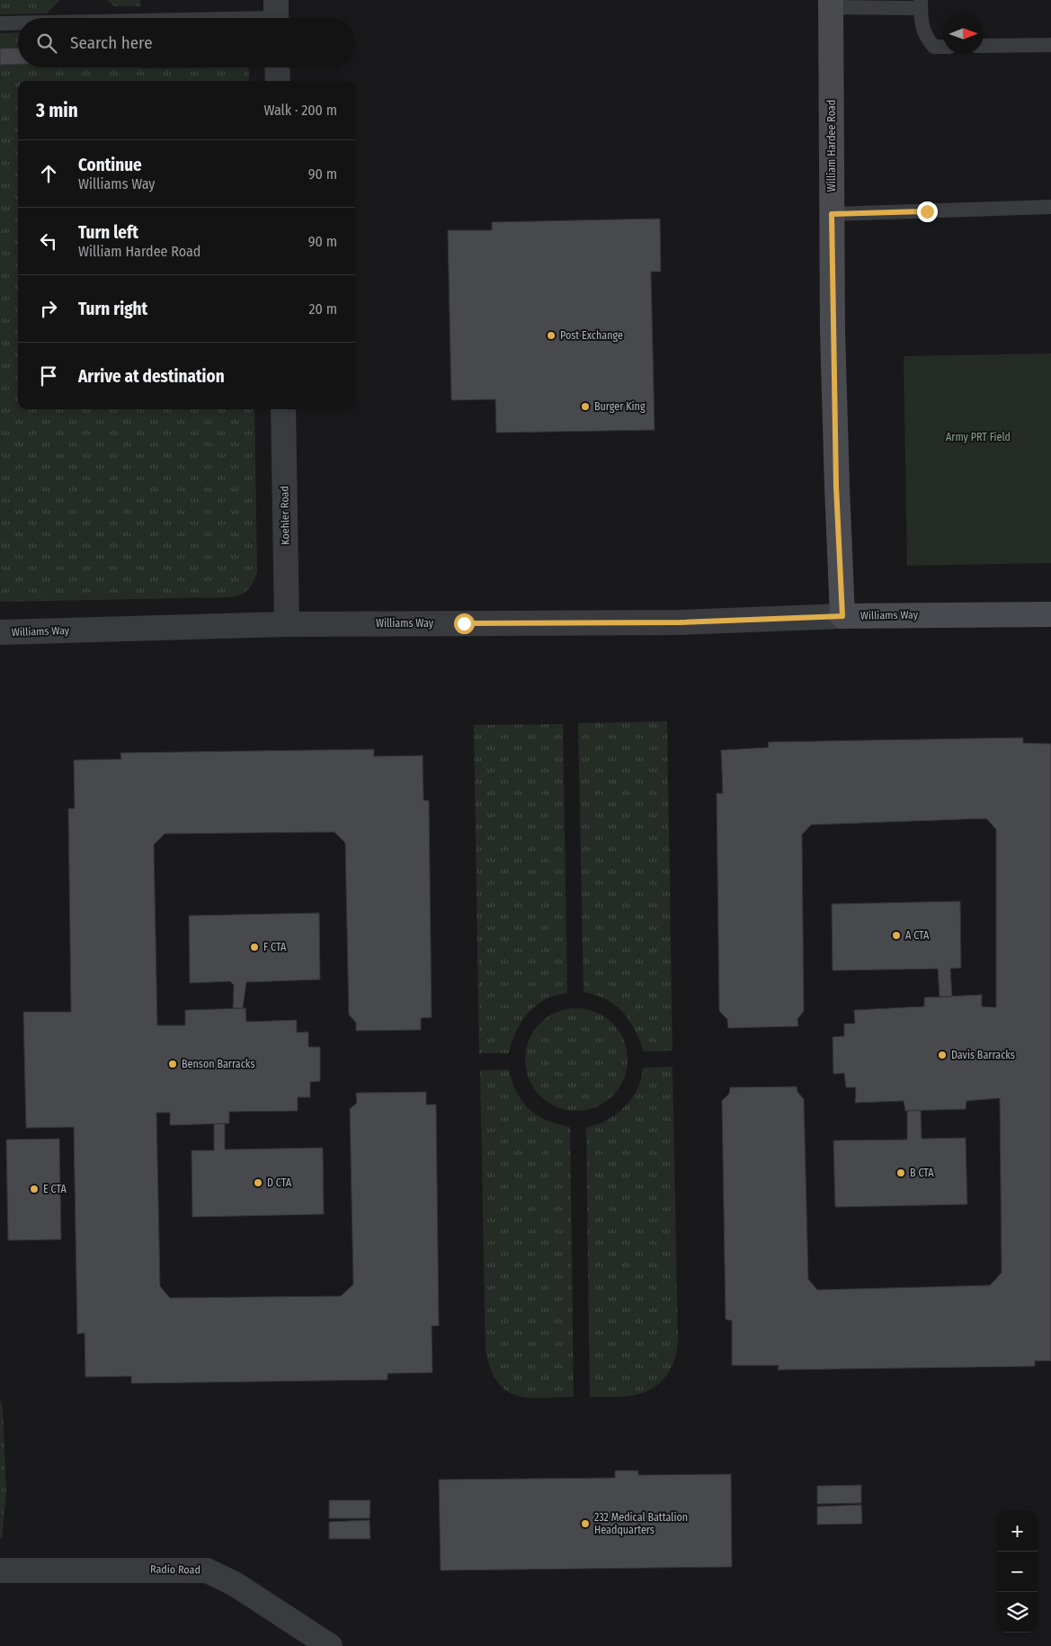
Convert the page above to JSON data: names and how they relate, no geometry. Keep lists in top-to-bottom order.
{
  "streets": {
    "street": [
      "William Hardee Road",
      "Koehler Road",
      "Williams Way",
      "Radio Road"
    ]
  },
  "crossings": [
    ["William Hardee Road", "Williams Way"],
    ["Koehler Road", "Williams Way"]
  ],
  "parks": ["Army PRT Field"],
  "places": [
    "Post Exchange",
    "Burger King",
    "A CTA",
    "F CTA",
    "Davis Barracks",
    "Benson Barracks",
    "B CTA",
    "D CTA",
    "E CTA",
    "232 Medical Battalion Headquarters"
  ],
  "north": "right",
  "page": {
    "search": "Search here",
    "heading": ["3 min", "Walk · 200 m"],
    "list": [
      ["Continue", "Williams Way", "90 m"],
      ["Turn left", "William Hardee Road", "90 m"],
      ["Turn right", "20 m"],
      "Arrive at destination"
    ],
    "map_buttons": ["+", "−"]
  }
}
